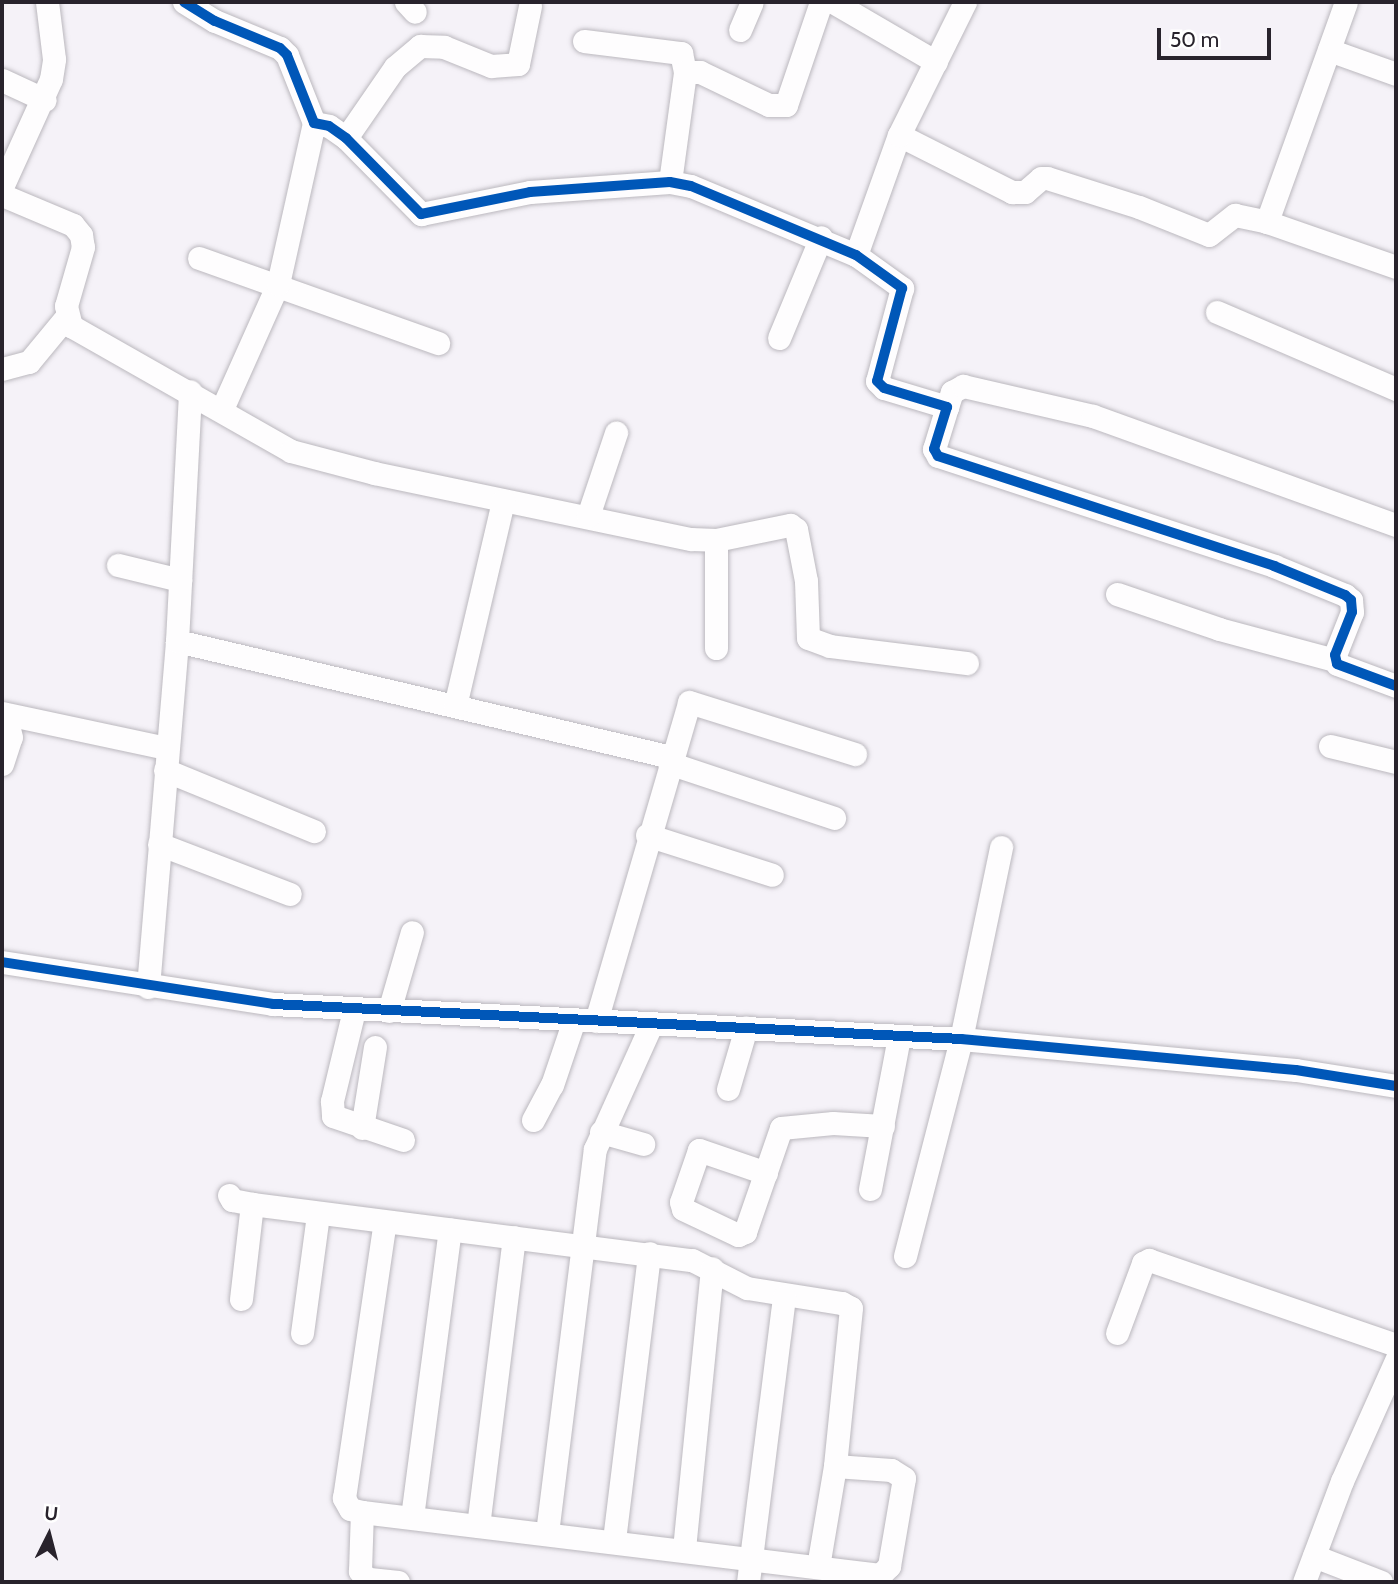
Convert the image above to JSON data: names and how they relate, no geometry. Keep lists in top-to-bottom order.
{
  "scale_bar": "50 m",
  "north": "top"
}
